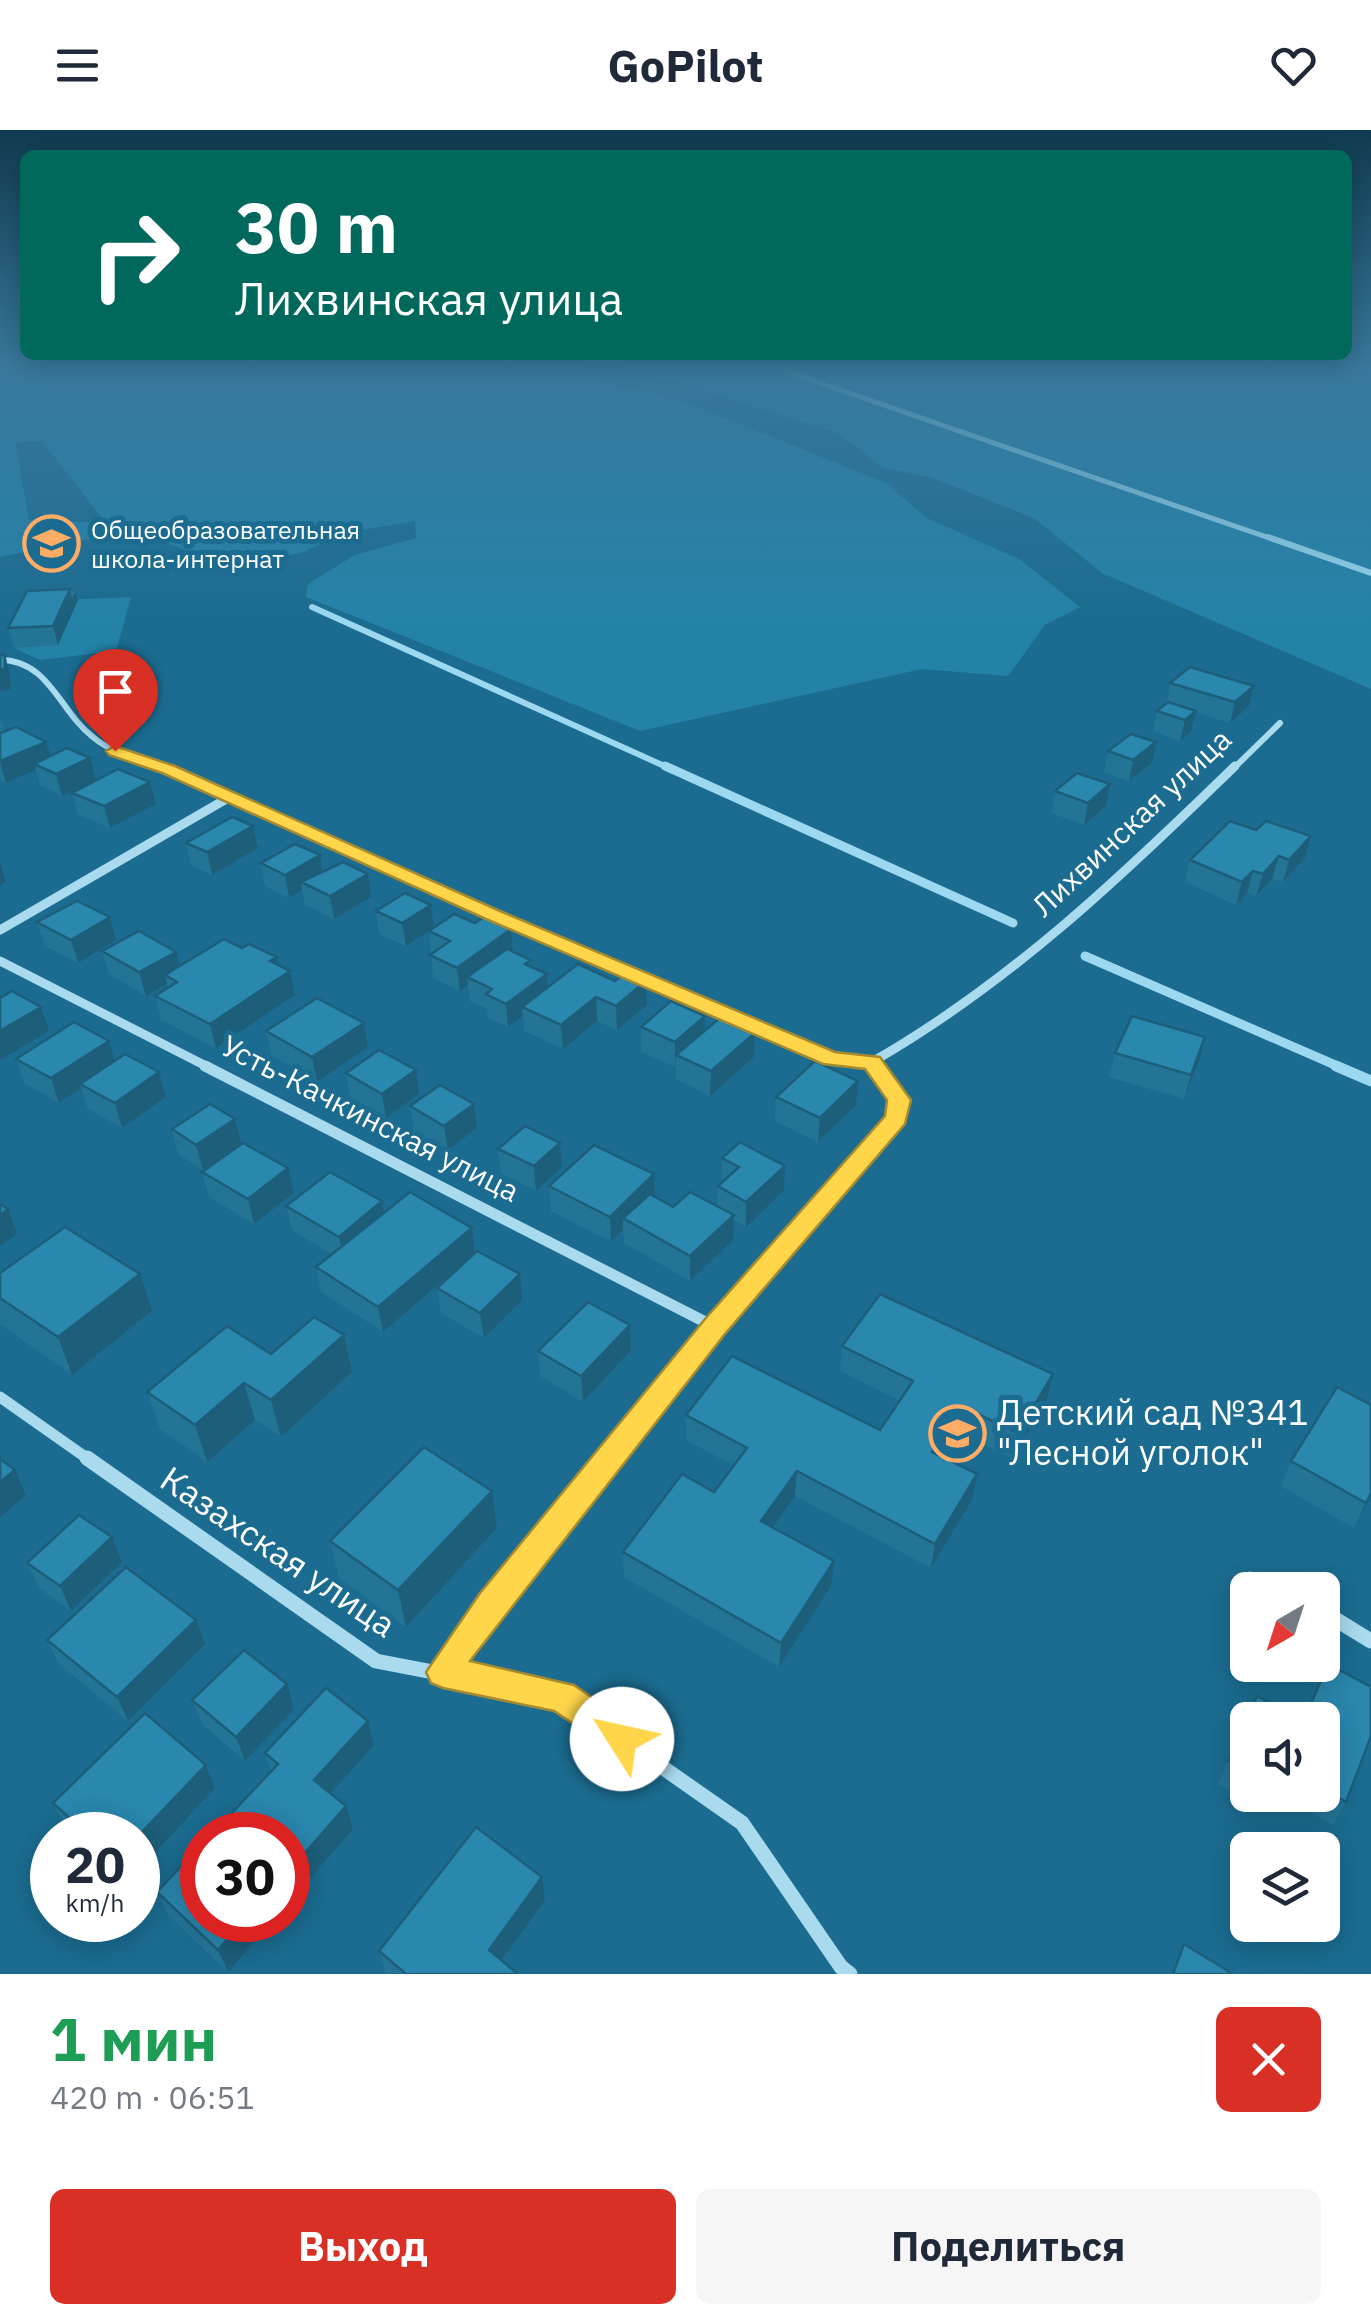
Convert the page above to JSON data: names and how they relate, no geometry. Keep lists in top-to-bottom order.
{
  "streets": {
    "street": ["Лихвинская улица", "Усть-Качкинская улица", "Казахская улица"]
  },
  "places": {
    "school or university": ["Общеобразовательная школа-интернат", "Детский сад №341 \"Лесной уголок\""]
  },
  "north": "bottom left",
  "page": {
    "header": "GoPilot",
    "turn": ["30 m", "Лихвинская улица"],
    "speed": "20 km/h",
    "limit": "30",
    "heading": ["1 мин", "420 m · 06:51"],
    "buttons": ["Выход", "Поделиться"]
  }
}
